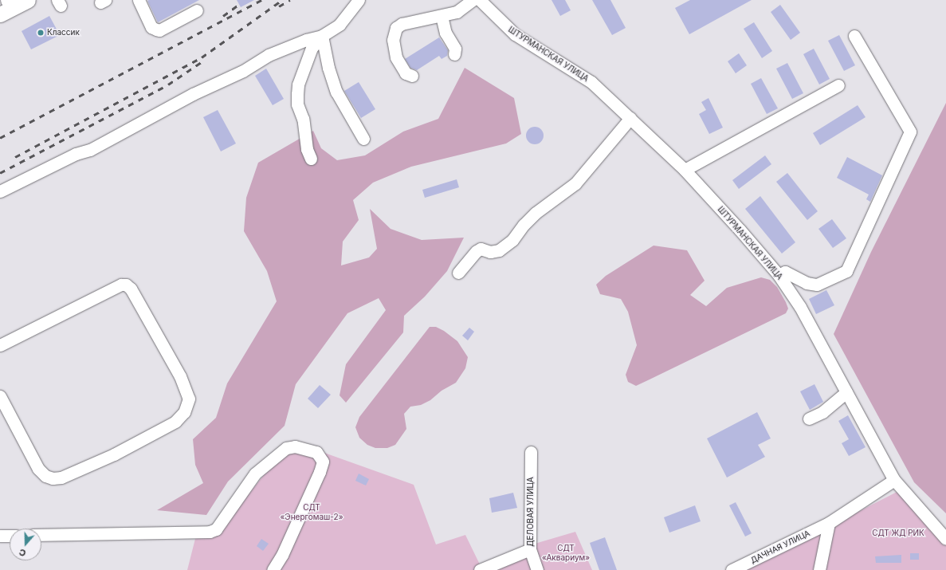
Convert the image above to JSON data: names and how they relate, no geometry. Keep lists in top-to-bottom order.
{
  "streets": {
    "street": ["ШТУРМАНСКАЯ УЛИЦА", "ДЕЛОВАЯ УЛИЦА", "ДАЧНАЯ УЛИЦА"]
  },
  "parks": ["СДТ «Энергомаш-2»", "СДТ ЖД РИК", "СДТ «Аквариум»"],
  "places": ["Классик"],
  "north": "bottom"
}
